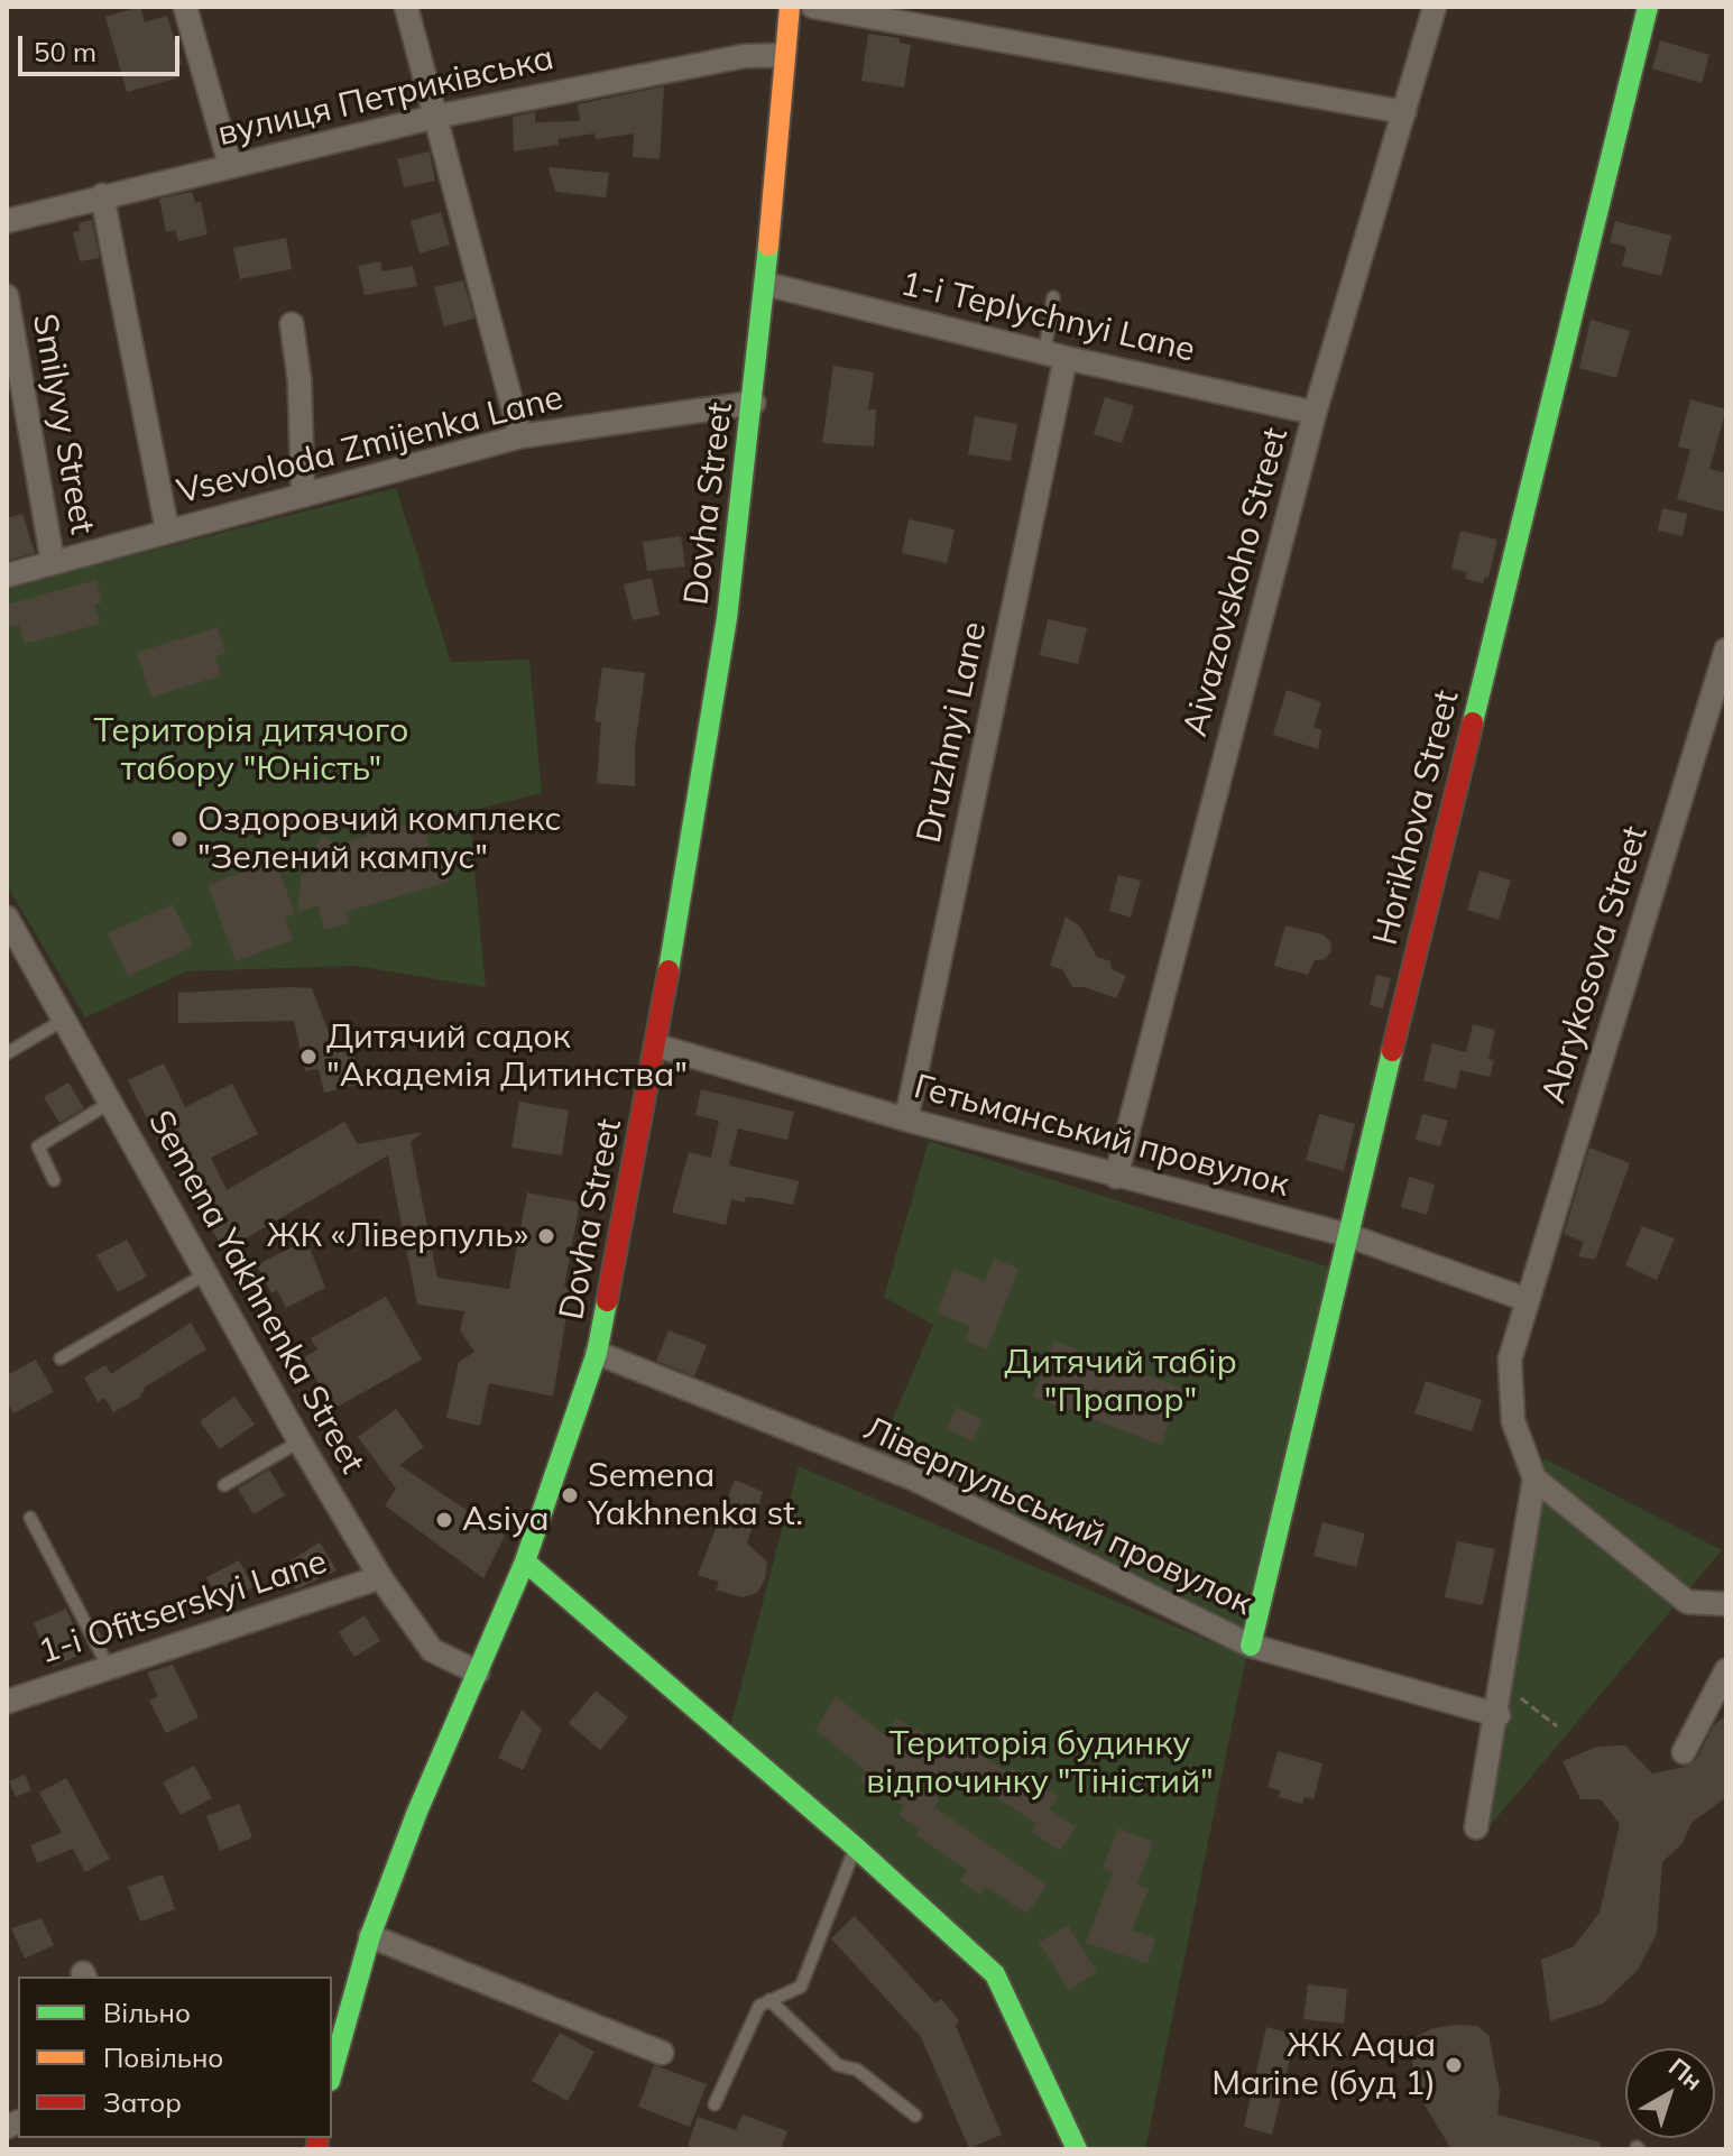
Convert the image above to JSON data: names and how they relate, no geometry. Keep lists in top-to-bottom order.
{
  "streets": {
    "street": [
      "вулиця Петриківська",
      "1-i Teplychnyi Lane",
      "Smilyvy Street",
      "Vsevoloda Zmijenka Lane",
      "Dovha Street",
      "Aivazovskoho Street",
      "Druzhnyi Lane",
      "Horikhova Street",
      "Abrykosova Street",
      "Гетьманський провулок",
      "Semena Yakhnenka Street",
      "Ліверпульський провулок",
      "1-i Ofitserskyi Lane"
    ]
  },
  "crossings": [
    ["вулиця Петриківська", "Dovha Street"],
    ["1-i Teplychnyi Lane", "Dovha Street"],
    ["1-i Teplychnyi Lane", "Aivazovskoho Street"],
    ["1-i Teplychnyi Lane", "Druzhnyi Lane"],
    ["Smilyvy Street", "Vsevoloda Zmijenka Lane"],
    ["Vsevoloda Zmijenka Lane", "Dovha Street"],
    ["Dovha Street", "Гетьманський провулок"],
    ["Dovha Street", "Semena Yakhnenka Street"],
    ["Dovha Street", "Ліверпульський провулок"],
    ["Aivazovskoho Street", "Гетьманський провулок"],
    ["Druzhnyi Lane", "Гетьманський провулок"],
    ["Horikhova Street", "Гетьманський провулок"],
    ["Horikhova Street", "Ліверпульський провулок"],
    ["Abrykosova Street", "Гетьманський провулок"],
    ["Semena Yakhnenka Street", "1-i Ofitserskyi Lane"]
  ],
  "parks": ["Територія дитячого табору \"Юність\"", "Дитячий табір \"Прапор\"", "Територія будинку відпочинку \"Тіністий\""],
  "places": [
    "Оздоровчий комплекс \"Зелений кампус\"",
    "Дитячий садок \"Академія Дитинства\"",
    "ЖК «Ліверпуль»",
    "Semena Yakhnenka st.",
    "Asiya",
    "ЖК Aqua Marine (буд 1)"
  ],
  "legend": ["Вільно", "Повільно", "Затор"],
  "scale_bar": "50 m",
  "north": "top right"
}
